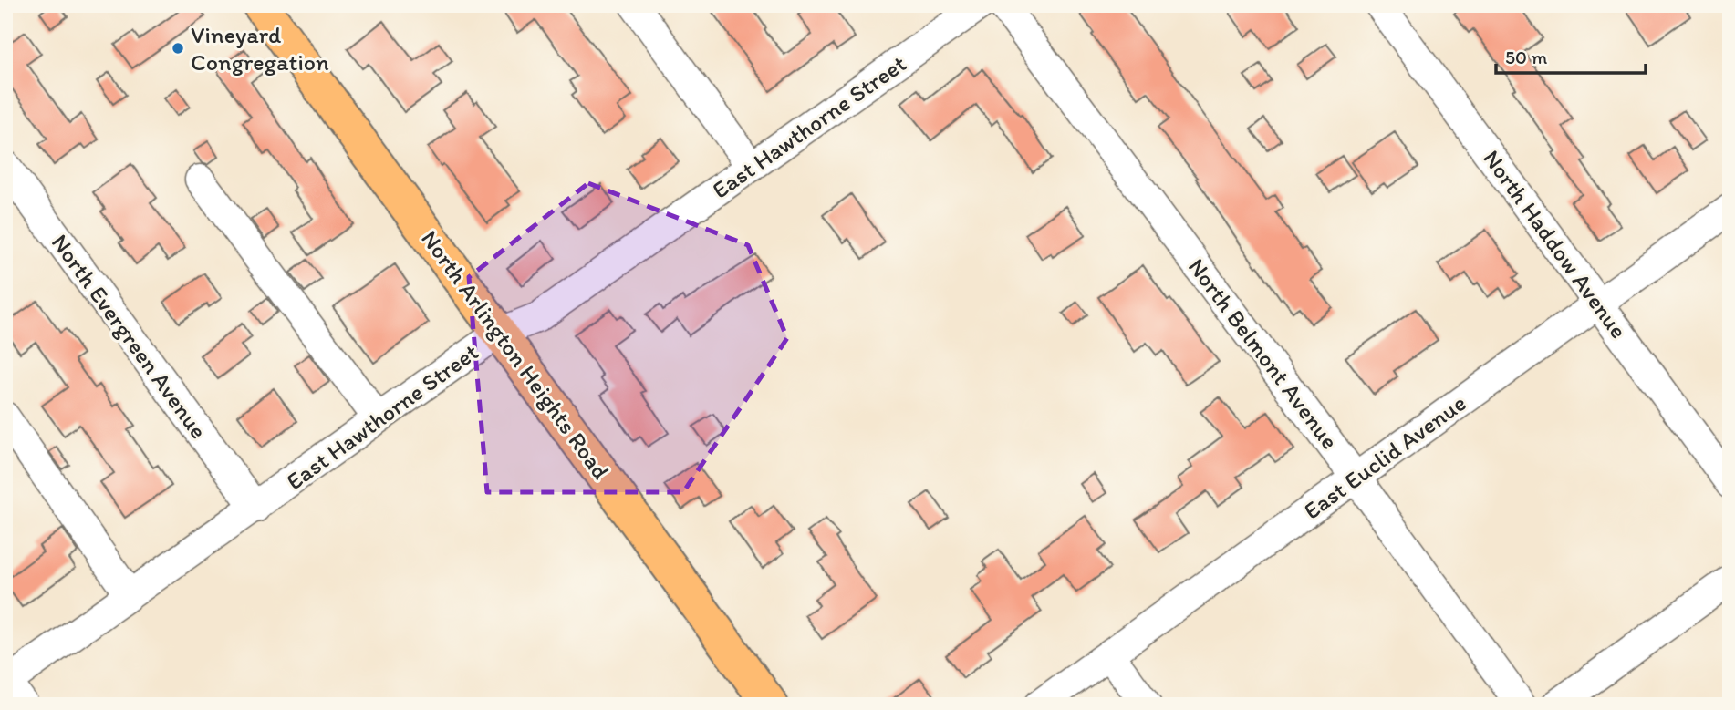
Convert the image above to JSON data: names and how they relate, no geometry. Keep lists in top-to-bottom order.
{
  "streets": {
    "main road": ["North Arlington Heights Road"],
    "street": [
      "East Hawthorne Street",
      "North Haddow Avenue",
      "North Evergreen Avenue",
      "North Belmont Avenue",
      "East Euclid Avenue"
    ]
  },
  "crossings": [
    ["East Hawthorne Street", "North Evergreen Avenue"],
    ["East Hawthorne Street", "North Arlington Heights Road"],
    ["North Haddow Avenue", "East Euclid Avenue"],
    ["North Belmont Avenue", "East Euclid Avenue"]
  ],
  "places": ["Vineyard Congregation"],
  "scale_bar": "50 m"
}
